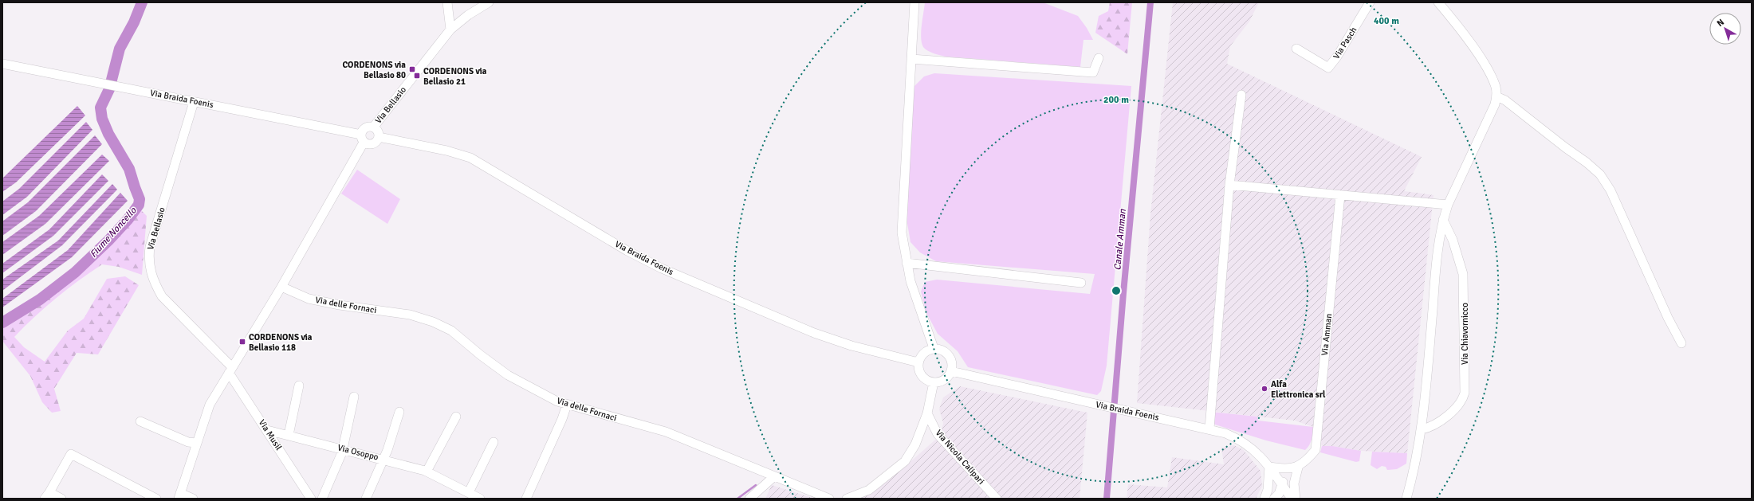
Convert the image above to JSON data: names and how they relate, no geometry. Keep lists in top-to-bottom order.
{
  "streets": {
    "street": [
      "Via Pasch",
      "Via Braida Foenis",
      "Via Bellasio",
      "Via delle Fornaci",
      "Via Chiavornicco",
      "Via Amman",
      "Via Musil",
      "Via Osoppo",
      "Via Nicola Calipari"
    ]
  },
  "crossings": [
    ["Via Braida Foenis", "Via Bellasio"],
    ["Via Braida Foenis", "Via Amman"],
    ["Via Bellasio", "Via Musil"],
    ["Via Musil", "Via Osoppo"]
  ],
  "water": ["Fiume Noncello", "Canale Amman"],
  "places": {
    "transit": ["CORDENONS via Bellasio 80", "CORDENONS via Bellasio 21", "CORDENONS via Bellasio 118"],
    "other": ["Alfa Elettronica srl"]
  },
  "north": "top left",
  "rings": ["400 m", "200 m"]
}
